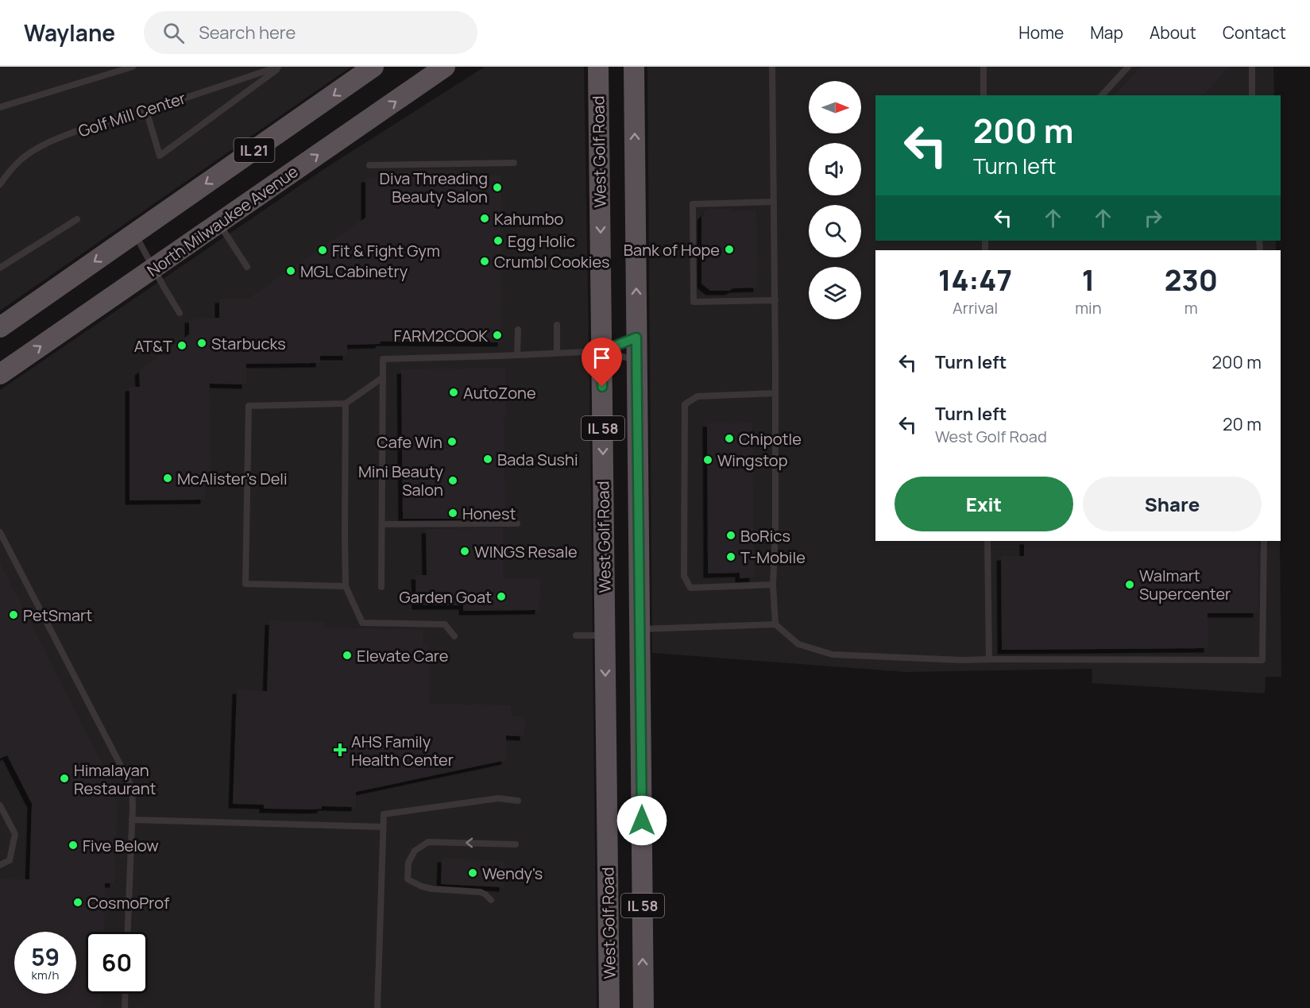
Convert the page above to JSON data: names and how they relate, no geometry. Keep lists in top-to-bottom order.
{
  "streets": {
    "main road": [
      "IL 21",
      "West Golf Road",
      "North Milwaukee Avenue",
      "IL 58"
    ],
    "lane": ["Golf Mill Center"]
  },
  "places": {
    "other": [
      "Diva Threading Beauty Salon",
      "Kahumbo",
      "Egg Holic",
      "Bank of Hope",
      "Fit & Fight Gym",
      "Crumbl Cookies",
      "MGL Cabinetry",
      "FARM2COOK",
      "Starbucks",
      "AT&T",
      "AutoZone",
      "Chipotle",
      "Cafe Win",
      "Bada Sushi",
      "Wingstop",
      "McAlister's Deli",
      "Mini Beauty Salon",
      "Honest",
      "BoRics",
      "WINGS Resale",
      "T-Mobile",
      "Walmart Supercenter",
      "Garden Goat",
      "PetSmart",
      "Elevate Care",
      "Himalayan Restaurant",
      "Five Below",
      "Wendy's",
      "CosmoProf"
    ],
    "health": ["AHS Family Health Center"]
  },
  "north": "right",
  "page": {
    "header": "Waylane",
    "search": "Search here",
    "nav": [
      "Home",
      "Map",
      "About",
      "Contact"
    ],
    "turn": ["200 m", "Turn left"],
    "eta": [
      "14:47",
      "Arrival",
      "1",
      "min",
      "230",
      "m"
    ],
    "list": [
      {
        "name": "Turn left",
        "value": "200 m"
      },
      {
        "name": "Turn left",
        "note": "West Golf Road",
        "value": "20 m"
      }
    ],
    "buttons": ["Exit", "Share"],
    "speed": "59 km/h",
    "limit": "60"
  }
}
